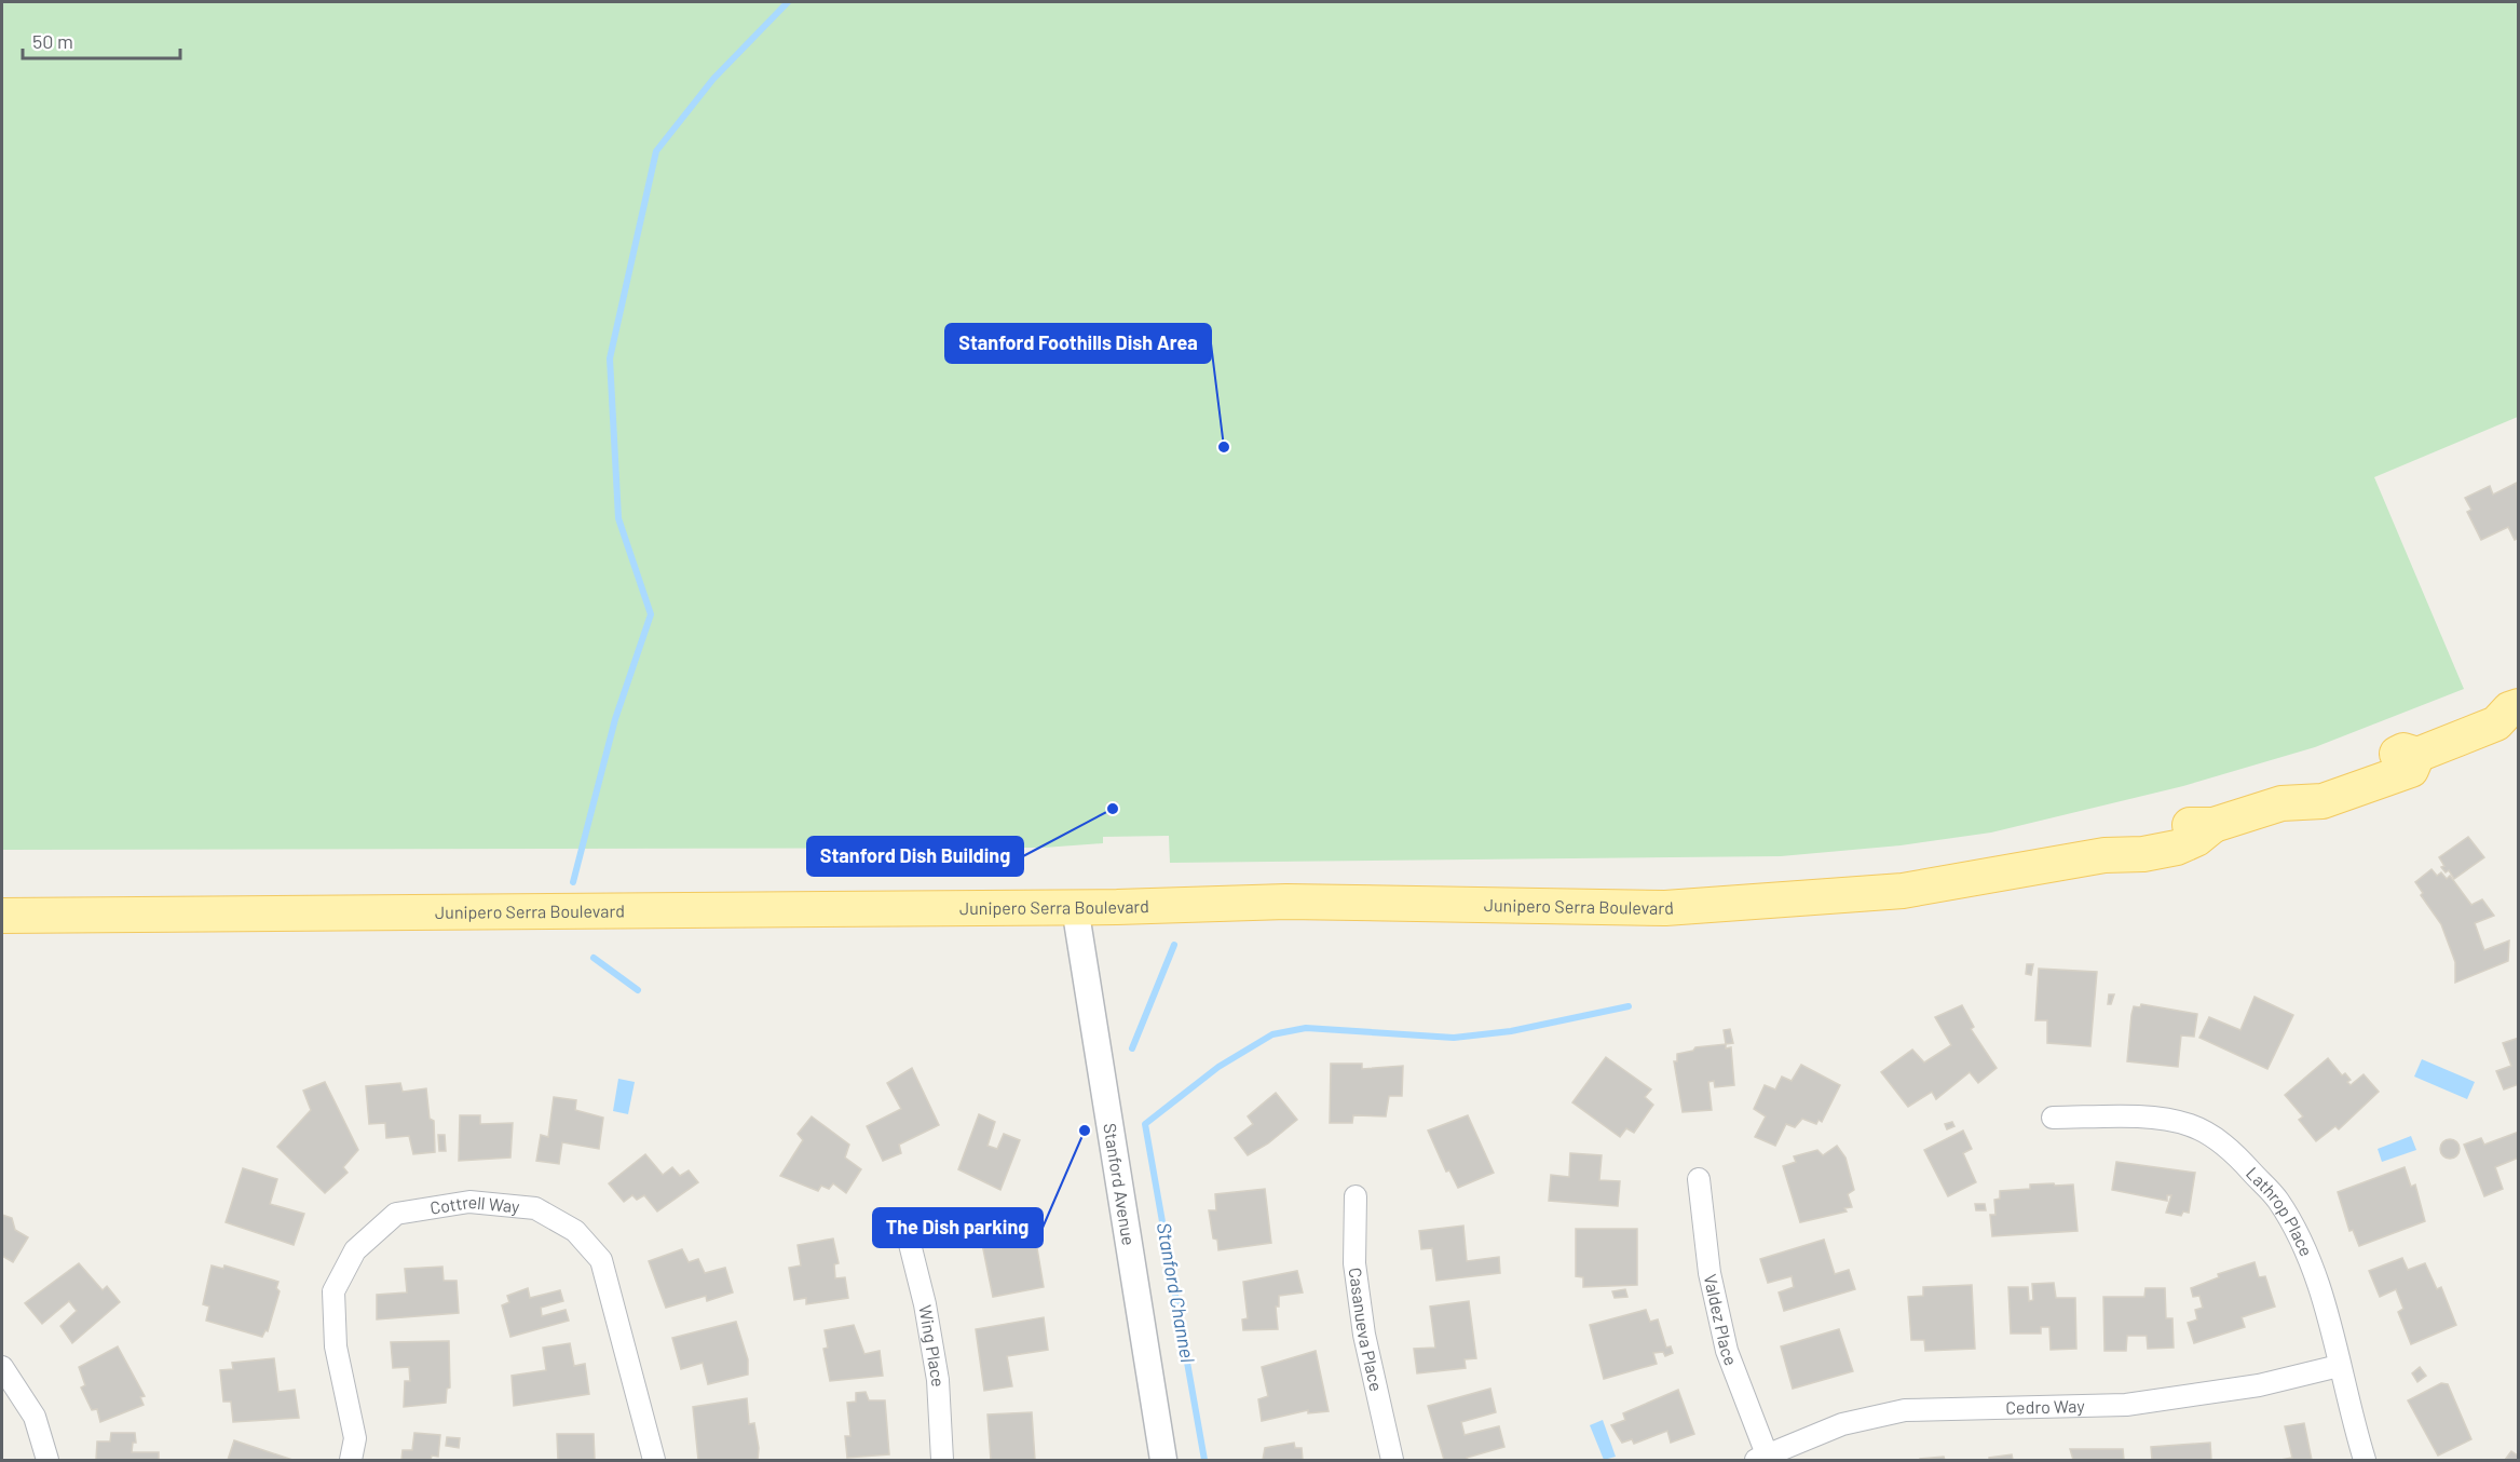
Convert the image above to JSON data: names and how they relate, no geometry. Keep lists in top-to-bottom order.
{
  "streets": {
    "main road": ["Junipero Serra Boulevard"],
    "street": [
      "Stanford Avenue",
      "Cottrell Way",
      "Lathrop Place",
      "Valdez Place",
      "Casanueva Place",
      "Wing Place",
      "Cedro Way"
    ]
  },
  "crossings": [
    ["Junipero Serra Boulevard", "Stanford Avenue"],
    ["Lathrop Place", "Cedro Way"],
    ["Valdez Place", "Cedro Way"]
  ],
  "water": ["Stanford Channel"],
  "places": ["Stanford Foothills Dish Area", "Stanford Dish Building", "The Dish parking"],
  "scale_bar": "50 m"
}
